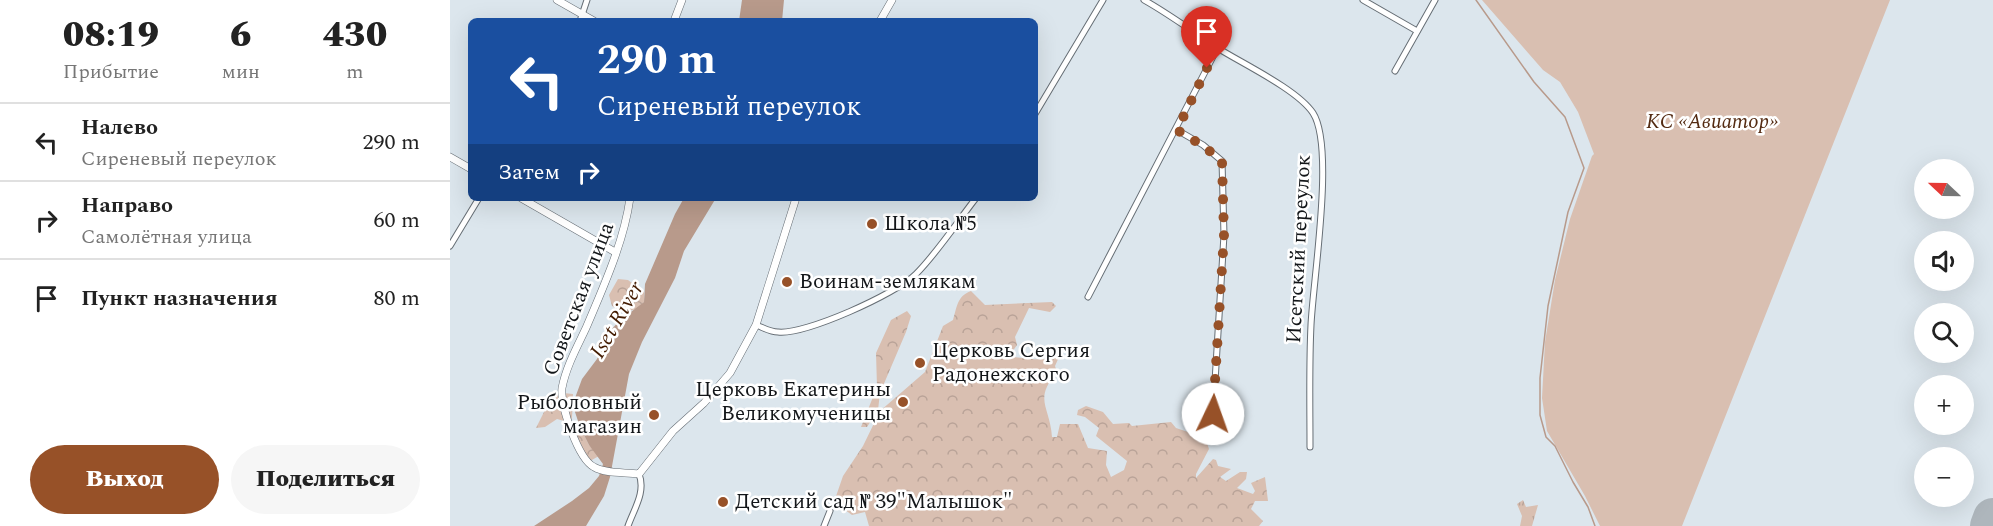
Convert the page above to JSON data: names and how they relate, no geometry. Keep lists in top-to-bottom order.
{
  "streets": {
    "street": ["Исетский переулок", "Советская улица"]
  },
  "water": ["Iset River"],
  "parks": ["КС «Авиатор»"],
  "places": [
    "Школа №5",
    "Воинам-землякам",
    "Церковь Сергия Радонежского",
    "Церковь Екатерины Великомученицы",
    "Рыболовный магазин",
    "Детский сад № 39\"Малышок\""
  ],
  "north": "left",
  "page": {
    "eta": [
      "08:19",
      "Прибытие",
      "6",
      "мин",
      "430",
      "m"
    ],
    "turn": ["290 m", "Сиреневый переулок"],
    "list": [
      {
        "name": "Налево",
        "note": "Сиреневый переулок",
        "value": "290 m"
      },
      {
        "name": "Направо",
        "note": "Самолётная улица",
        "value": "60 m"
      },
      {
        "name": "Пункт назначения",
        "value": "80 m"
      }
    ],
    "then": "Затем",
    "map_buttons": ["+", "−"],
    "buttons": ["Выход", "Поделиться"]
  }
}
